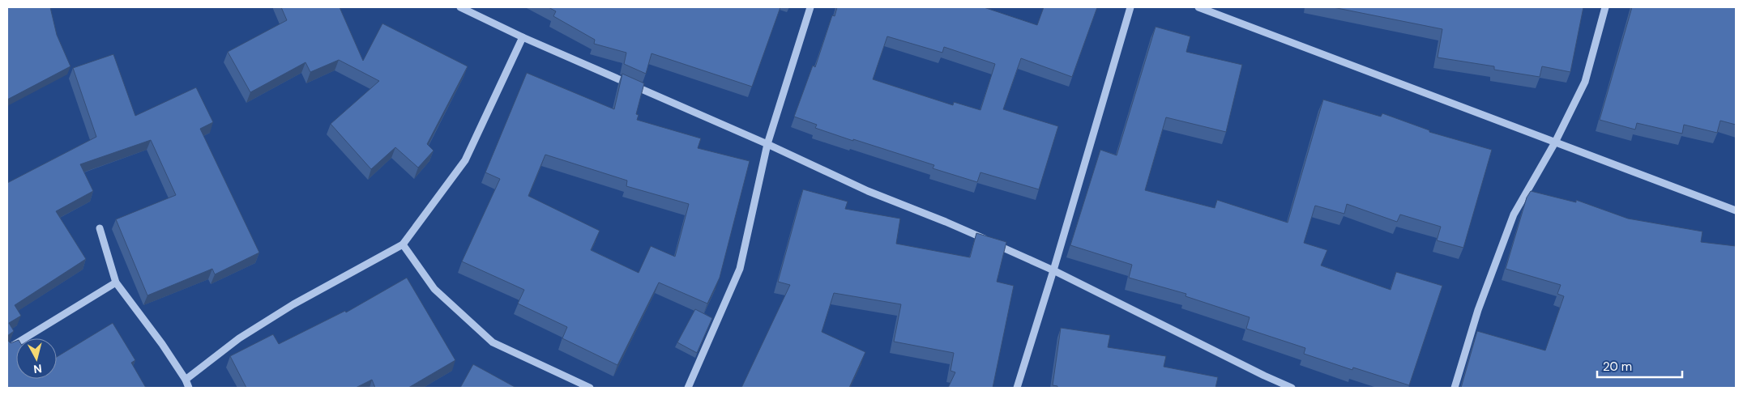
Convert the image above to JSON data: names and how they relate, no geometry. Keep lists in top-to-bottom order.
{
  "scale_bar": "20 m",
  "north": "bottom"
}
